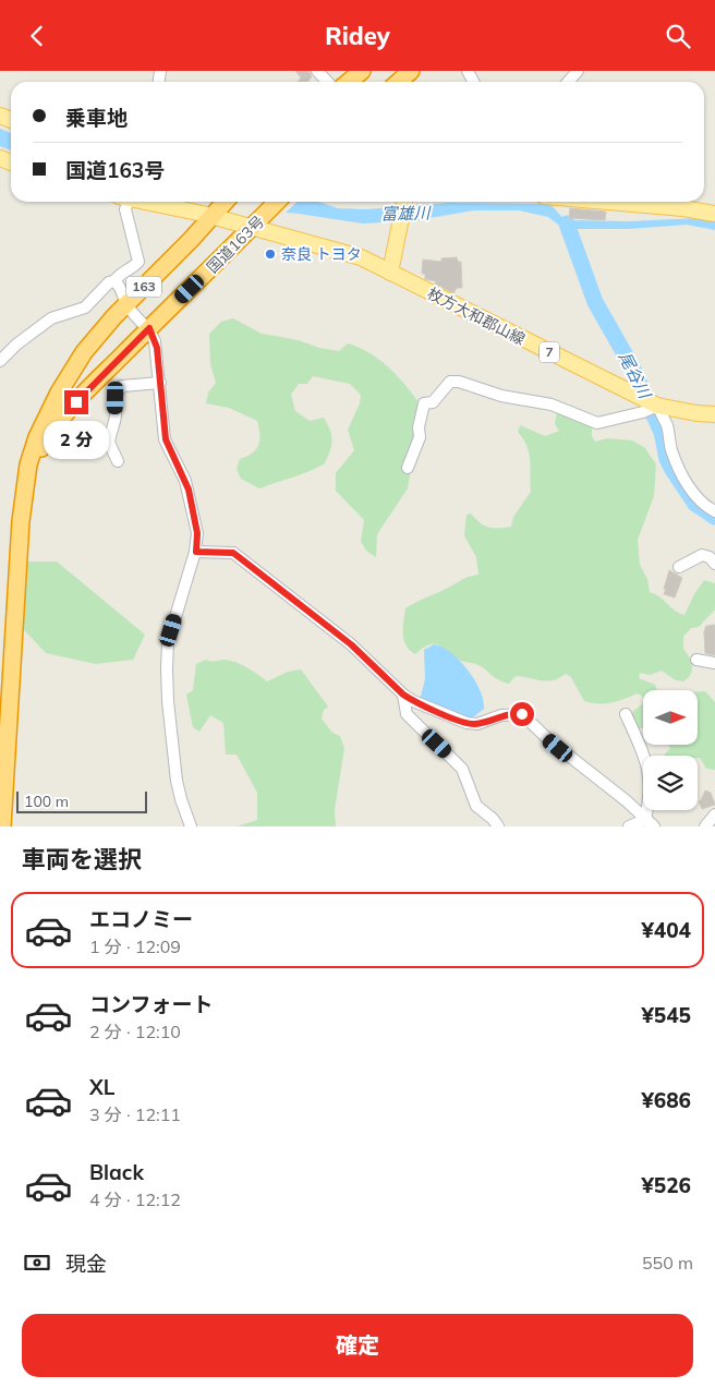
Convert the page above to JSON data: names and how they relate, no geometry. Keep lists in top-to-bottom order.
{
  "streets": {
    "highway": ["国道163号", "163"],
    "main road": ["枚方大和郡山線", "7"]
  },
  "crossings": [
    ["国道163号", "枚方大和郡山線"]
  ],
  "water": ["富雄川", "尾谷川"],
  "places": ["奈良 トヨタ"],
  "scale_bar": "100 m",
  "north": "right",
  "page": {
    "header": "Ridey",
    "banner": ["乗車地", "国道163号"],
    "bubble": "2 分",
    "scale": "100 m",
    "heading": "車両を選択",
    "list": [
      {
        "name": "エコノミー",
        "note": "1 分 · 12:09",
        "value": "¥404"
      },
      {
        "name": "コンフォート",
        "note": "2 分 · 12:10",
        "value": "¥545"
      },
      {
        "name": "XL",
        "note": "3 分 · 12:11",
        "value": "¥686"
      },
      {
        "name": "Black",
        "note": "4 分 · 12:12",
        "value": "¥526"
      }
    ],
    "pay": ["現金", "550 m"],
    "buttons": "確定"
  }
}
